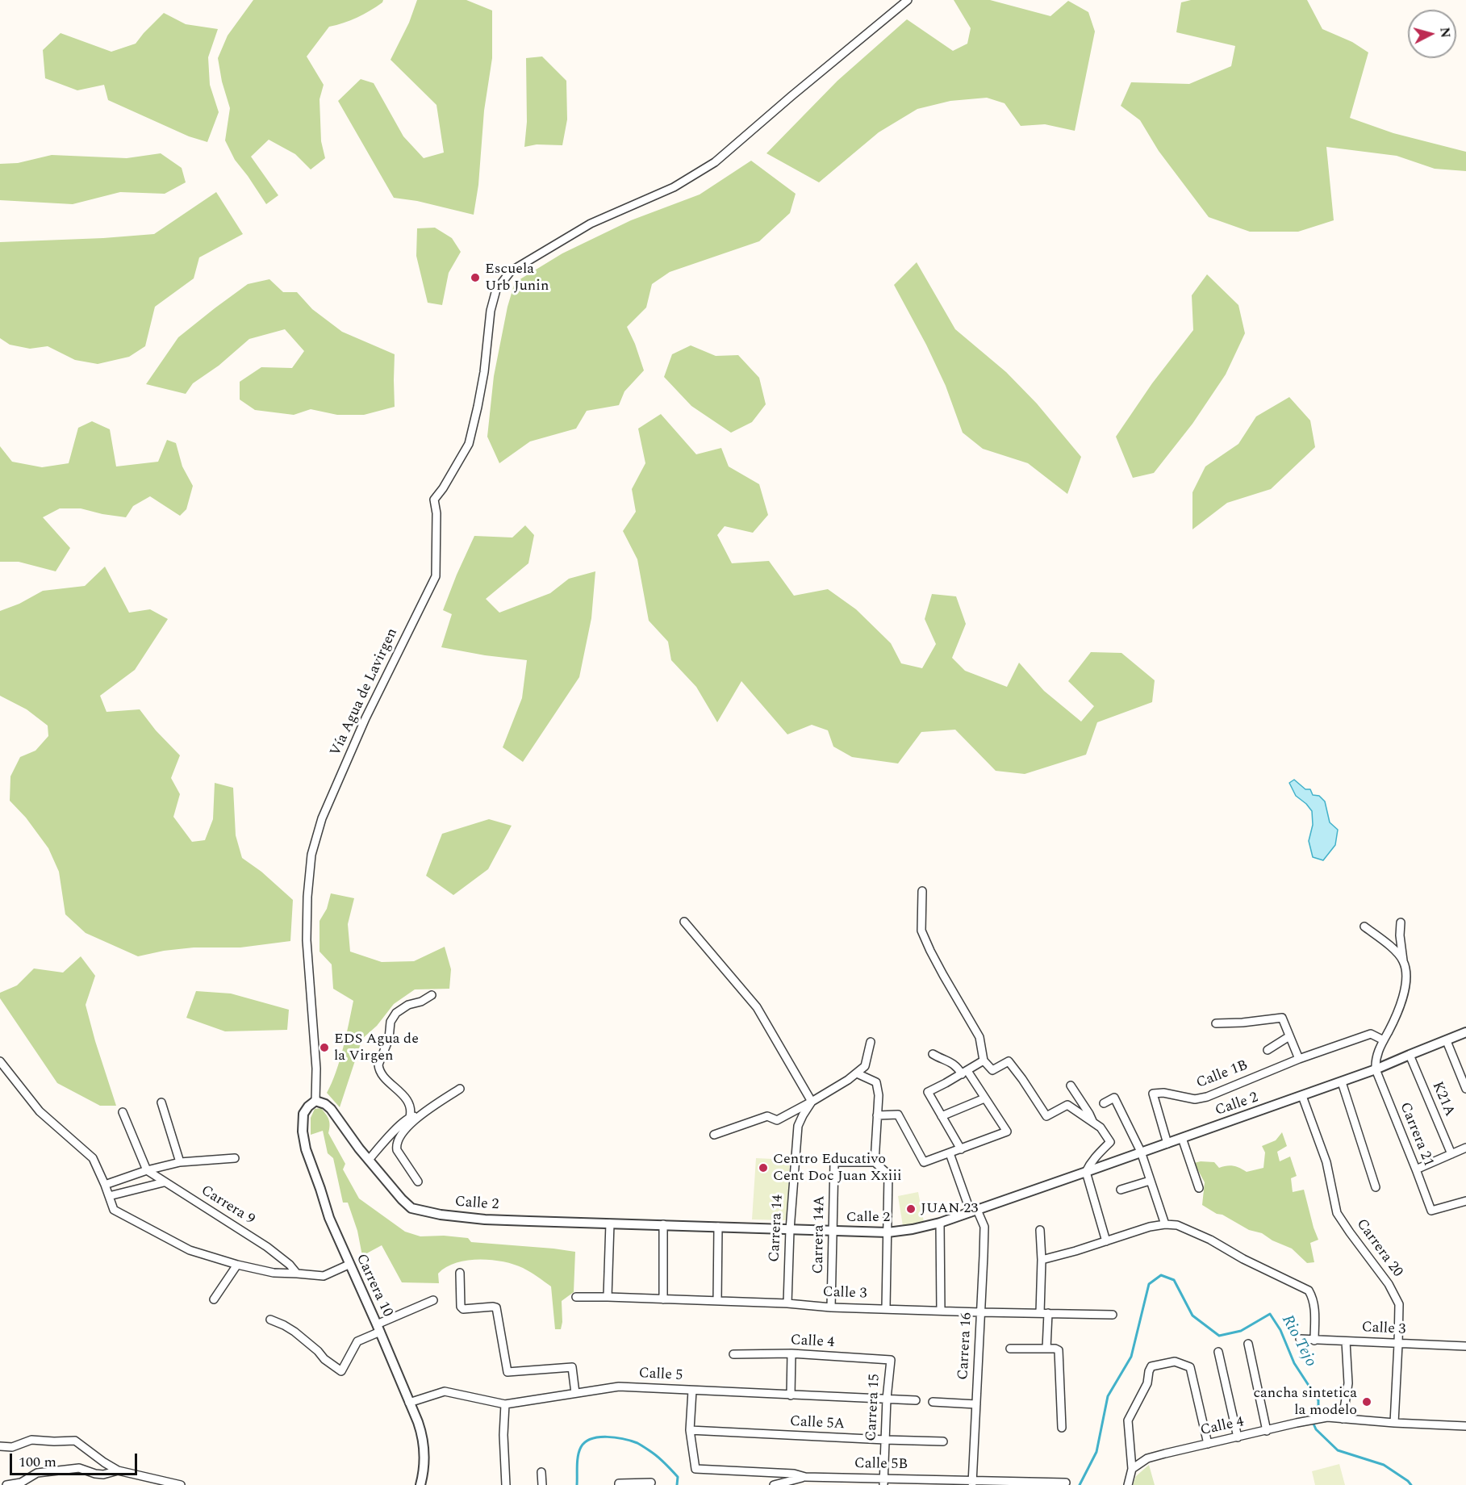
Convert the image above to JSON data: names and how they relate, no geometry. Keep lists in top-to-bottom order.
{
  "streets": {
    "street": [
      "Vía Agua de Lavirgen",
      "Calle 1B",
      "K21A",
      "Calle 2",
      "Carrera 21",
      "Carrera 9",
      "Carrera 14",
      "Carrera 14A",
      "Carrera 20",
      "Carrera 10",
      "Calle 3",
      "Calle 4",
      "Carrera 16",
      "Calle 5",
      "Carrera 15",
      "Calle 5A",
      "Calle 5B"
    ]
  },
  "crossings": [
    ["Vía Agua de Lavirgen", "Calle 2"],
    ["Vía Agua de Lavirgen", "Carrera 10"],
    ["Calle 1B", "Calle 2"],
    ["K21A", "Calle 2"],
    ["Calle 2", "Carrera 21"],
    ["Calle 2", "Carrera 14"],
    ["Calle 2", "Carrera 14A"],
    ["Calle 2", "Carrera 20"],
    ["Calle 2", "Carrera 10"],
    ["Calle 2", "Carrera 16"],
    ["Carrera 14", "Calle 3"],
    ["Carrera 14A", "Calle 3"],
    ["Carrera 20", "Calle 3"],
    ["Carrera 20", "Calle 4"],
    ["Carrera 10", "Calle 5"],
    ["Calle 3", "Carrera 16"],
    ["Calle 4", "Carrera 15"],
    ["Carrera 16", "Calle 5B"],
    ["Calle 5", "Carrera 15"],
    ["Carrera 15", "Calle 5A"],
    ["Carrera 15", "Calle 5B"],
    ["Calle 5A", "Calle 5B"]
  ],
  "water": ["Rio Tejo"],
  "places": [
    "Escuela Urb Junin",
    "EDS Agua de la Virgen",
    "Centro Educativo Cent Doc Juan Xxiii",
    "JUAN 23",
    "cancha sintetica la modelo"
  ],
  "scale_bar": "100 m",
  "north": "right"
}
